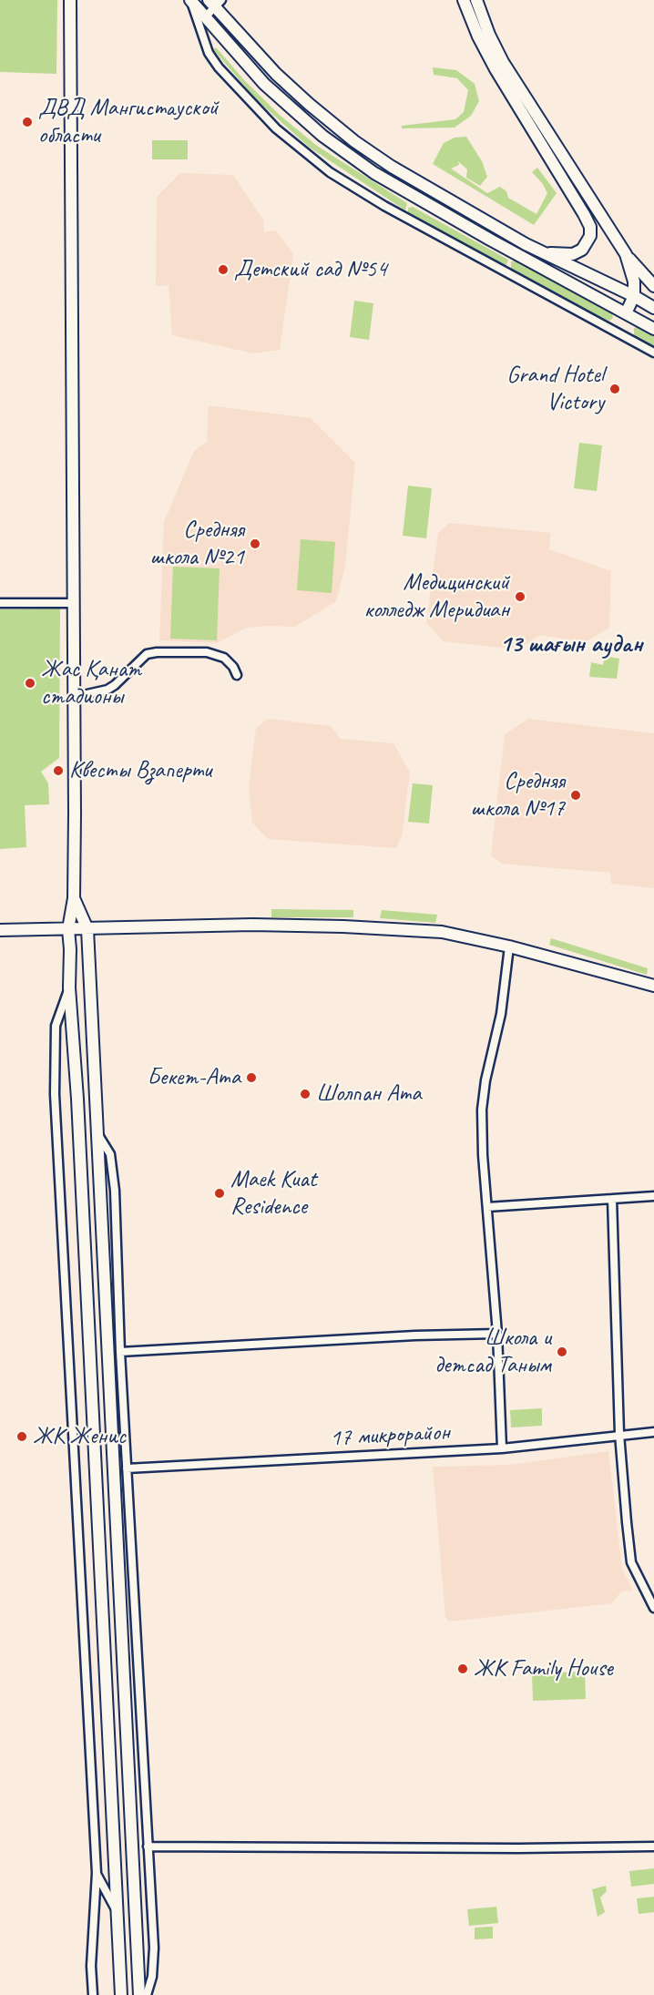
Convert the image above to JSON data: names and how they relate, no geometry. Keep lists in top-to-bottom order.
{
  "streets": {
    "street": ["17 микрорайон"]
  },
  "districts": ["13 шағын аудан"],
  "places": [
    "ДВД Мангистауской области",
    "Детский сад №54",
    "Grand Hotel Victory",
    "Средняя школа №21",
    "Медицинский колледж Меридиан",
    "Жас Қанат стадионы",
    "Квесты Взаперти",
    "Средняя школа №17",
    "Бекет-Ата",
    "Шолпан Ата",
    "Maek Kuat Residence",
    "Школа и детсад Таным",
    "ЖК Женис",
    "ЖК Family House"
  ]
}
